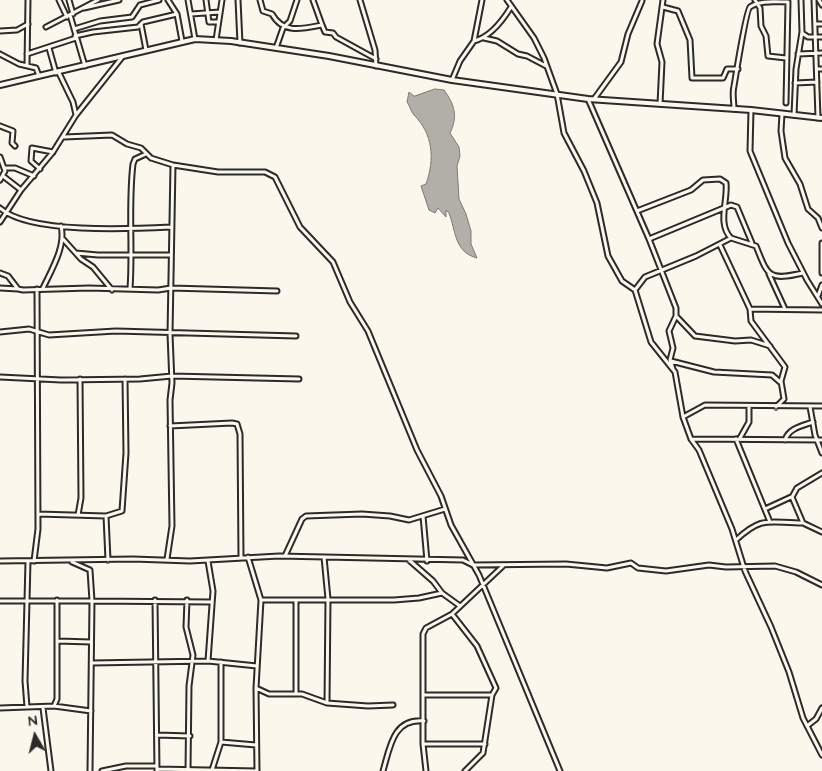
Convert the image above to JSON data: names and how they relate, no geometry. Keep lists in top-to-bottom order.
{
  "north": "top"
}
